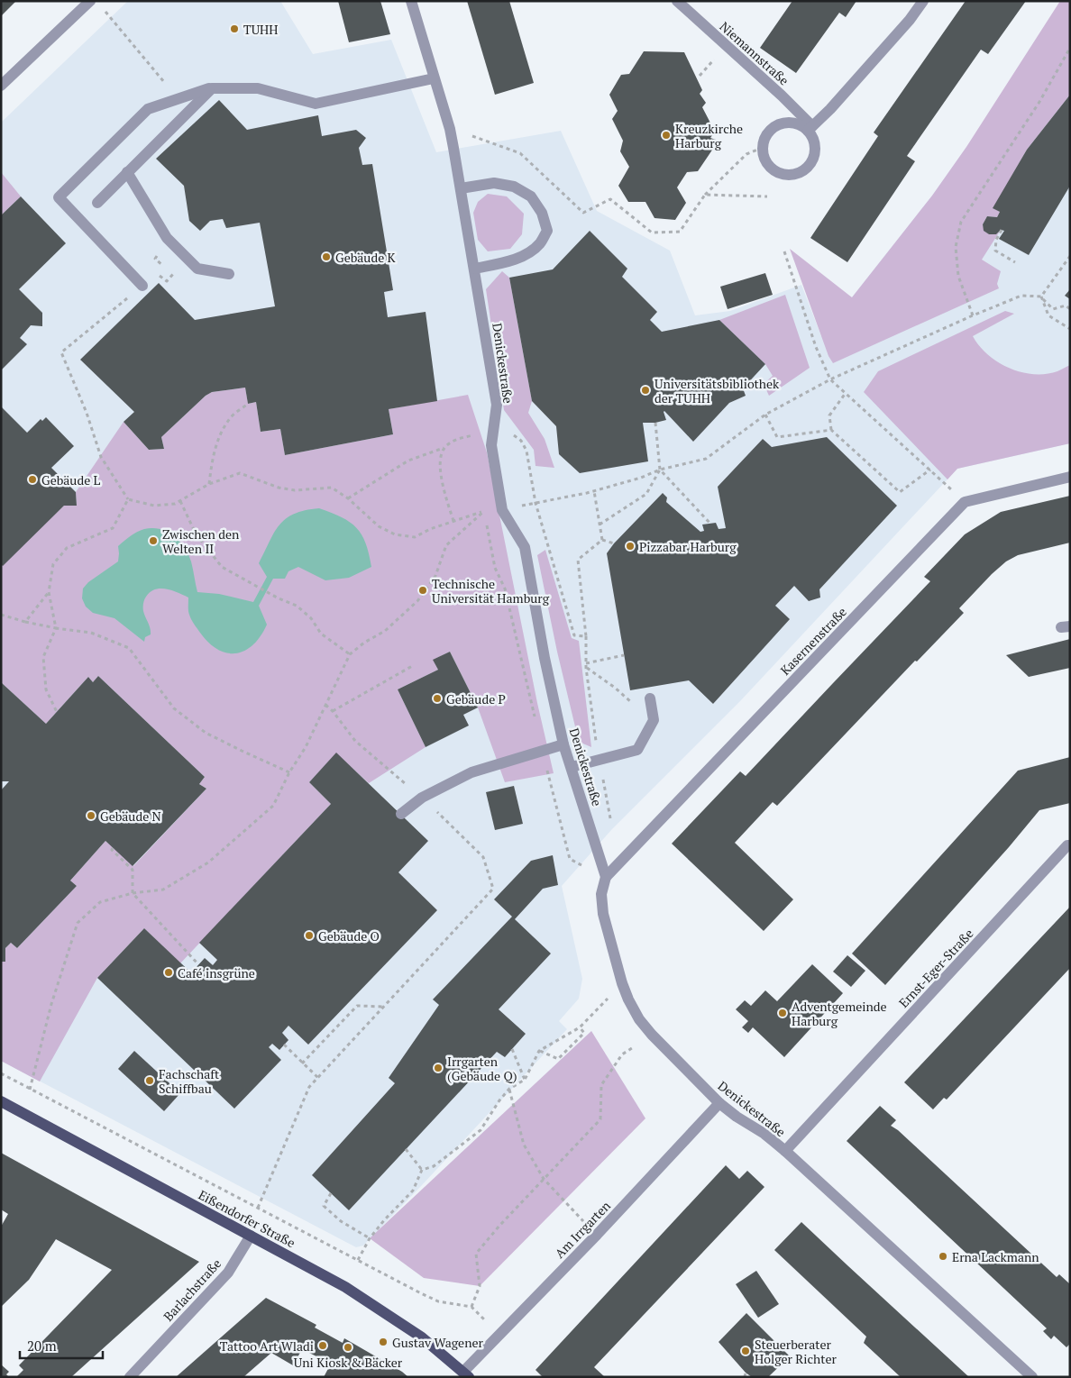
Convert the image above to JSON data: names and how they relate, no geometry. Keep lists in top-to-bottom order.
{
  "streets": {
    "main road": ["Eißendorfer Straße"],
    "street": [
      "Niemannstraße",
      "Denickestraße",
      "Kasernenstraße",
      "Ernst-Eger-Straße",
      "Am Irrgarten",
      "Barlachstraße"
    ]
  },
  "crossings": [
    ["Denickestraße", "Kasernenstraße"],
    ["Denickestraße", "Ernst-Eger-Straße"],
    ["Denickestraße", "Am Irrgarten"],
    ["Eißendorfer Straße", "Am Irrgarten"],
    ["Eißendorfer Straße", "Barlachstraße"]
  ],
  "places": [
    "TUHH",
    "Kreuzkirche Harburg",
    "Gebäude K",
    "Universitätsbibliothek der TUHH",
    "Gebäude L",
    "Zwischen den Welten II",
    "Pizzabar Harburg",
    "Technische Universität Hamburg",
    "Gebäude P",
    "Gebäude N",
    "Gebäude O",
    "Café insgrüne",
    "Adventgemeinde Harburg",
    "Irrgarten (Gebäude Q)",
    "Fachschaft Schiffbau",
    "Erna Lackmann",
    "Gustav Wagener",
    "Tattoo Art Wladi",
    "Uni Kiosk & Bäcker",
    "Steuerberater Holger Richter"
  ],
  "scale_bar": "20 m"
}
